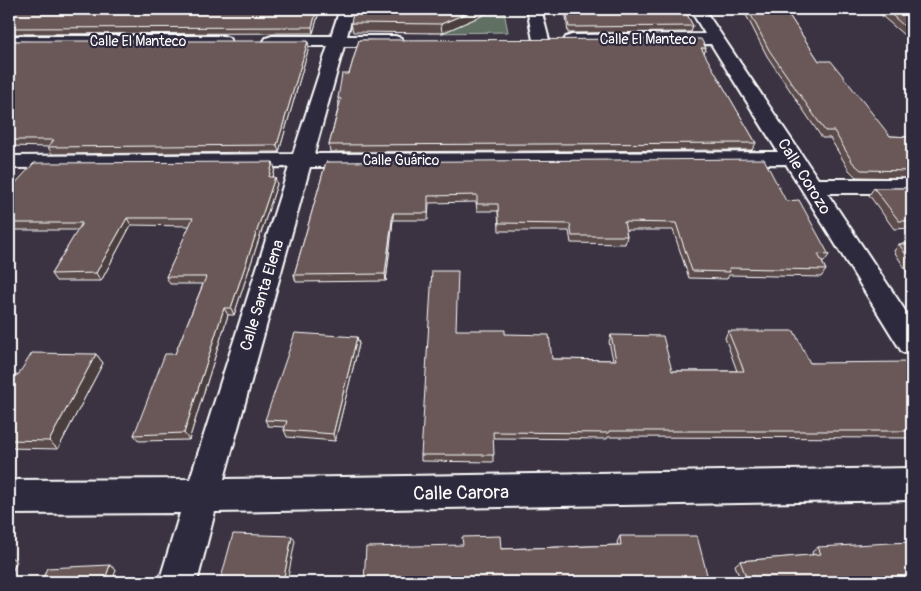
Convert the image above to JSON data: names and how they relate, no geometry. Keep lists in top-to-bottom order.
{
  "streets": {
    "street": [
      "Calle El Manteco",
      "Calle Guárico",
      "Calle Corozo",
      "Calle Santa Elena",
      "Calle Carora"
    ]
  },
  "crossings": [
    ["Calle El Manteco", "Calle Corozo"],
    ["Calle Guárico", "Calle Corozo"],
    ["Calle Guárico", "Calle Santa Elena"],
    ["Calle Santa Elena", "Calle Carora"]
  ]
}
